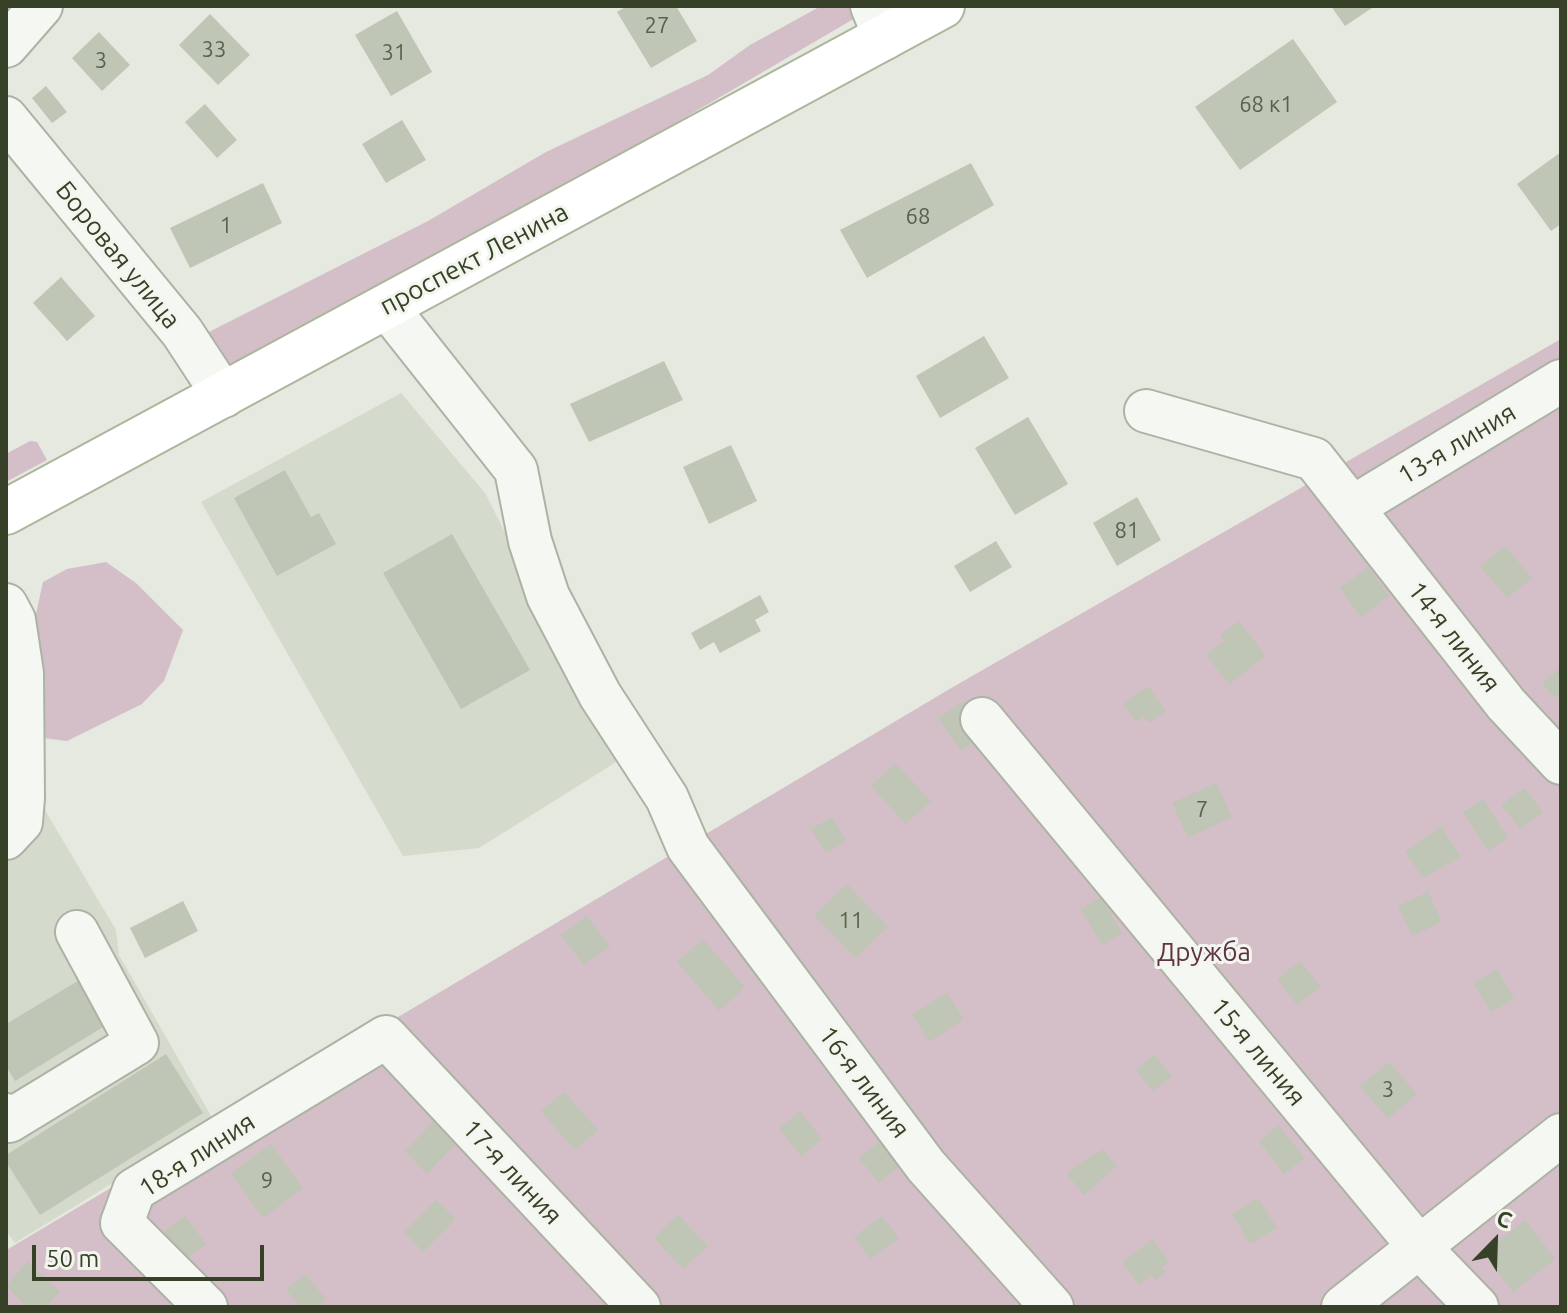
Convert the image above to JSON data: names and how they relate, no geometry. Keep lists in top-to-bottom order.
{
  "streets": {
    "main road": ["проспект Ленина"],
    "street": [
      "Боровая улица",
      "13-я линия",
      "14-я линия",
      "15-я линия",
      "16-я линия",
      "18-я линия",
      "17-я линия"
    ]
  },
  "crossings": [
    ["Боровая улица", "проспект Ленина"],
    ["проспект Ленина", "16-я линия"],
    ["13-я линия", "14-я линия"],
    ["18-я линия", "17-я линия"]
  ],
  "parks": ["Дружба"],
  "house_numbers": [
    "27",
    "33",
    "31",
    "3",
    "68 к1",
    "68",
    "1",
    "81",
    "7",
    "11",
    "3",
    "9"
  ],
  "scale_bar": "50 m",
  "north": "top right"
}
